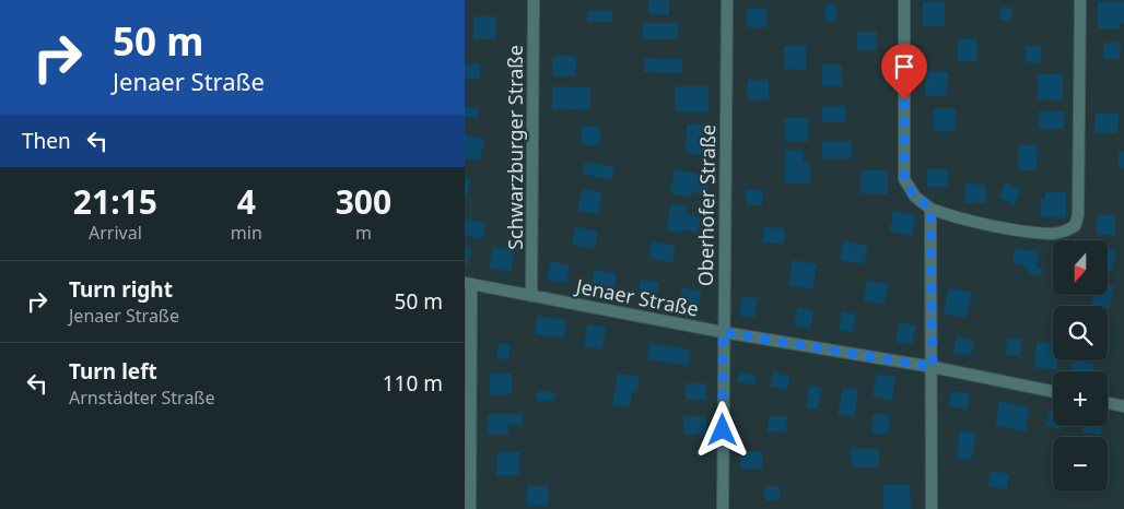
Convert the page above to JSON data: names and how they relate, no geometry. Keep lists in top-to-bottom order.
{
  "streets": {
    "street": ["Schwarzburger Straße", "Oberhofer Straße", "Jenaer Straße"]
  },
  "crossings": [
    ["Schwarzburger Straße", "Jenaer Straße"],
    ["Oberhofer Straße", "Jenaer Straße"]
  ],
  "north": "bottom",
  "page": {
    "turn": ["50 m", "Jenaer Straße"],
    "then": "Then",
    "eta": [
      "21:15",
      "Arrival",
      "4",
      "min",
      "300",
      "m"
    ],
    "map_buttons": ["+", "−"],
    "list": [
      {
        "name": "Turn right",
        "note": "Jenaer Straße",
        "value": "50 m"
      },
      {
        "name": "Turn left",
        "note": "Arnstädter Straße",
        "value": "110 m"
      }
    ]
  }
}
